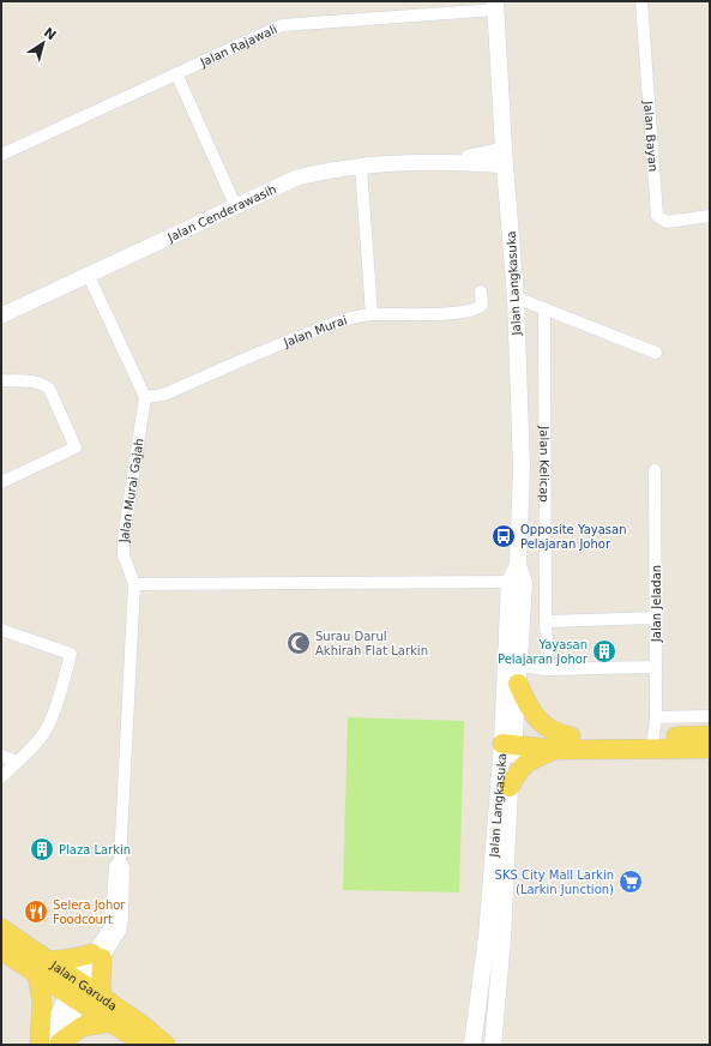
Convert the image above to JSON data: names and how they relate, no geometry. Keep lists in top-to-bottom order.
{
  "streets": {
    "main road": ["Jalan Langkasuka", "Jalan Garuda"],
    "street": [
      "Jalan Rajawali",
      "Jalan Bayan",
      "Jalan Cenderawasih",
      "Jalan Murai",
      "Jalan Kelicap",
      "Jalan Murai Gajah",
      "Jalan Jeladan"
    ]
  },
  "crossings": [
    ["Jalan Rajawali", "Jalan Langkasuka"],
    ["Jalan Cenderawasih", "Jalan Langkasuka"],
    ["Jalan Murai", "Jalan Murai Gajah"],
    ["Jalan Murai Gajah", "Jalan Garuda"]
  ],
  "places": {
    "bus stop": ["Opposite Yayasan Pelajaran Johor"],
    "mosque": ["Surau Darul Akhirah Flat Larkin"],
    "building": ["Yayasan Pelajaran Johor", "Plaza Larkin"],
    "supermarket": ["SKS City Mall Larkin (Larkin Junction)"],
    "restaurant": ["Selera Johor Foodcourt"]
  },
  "north": "top right"
}
